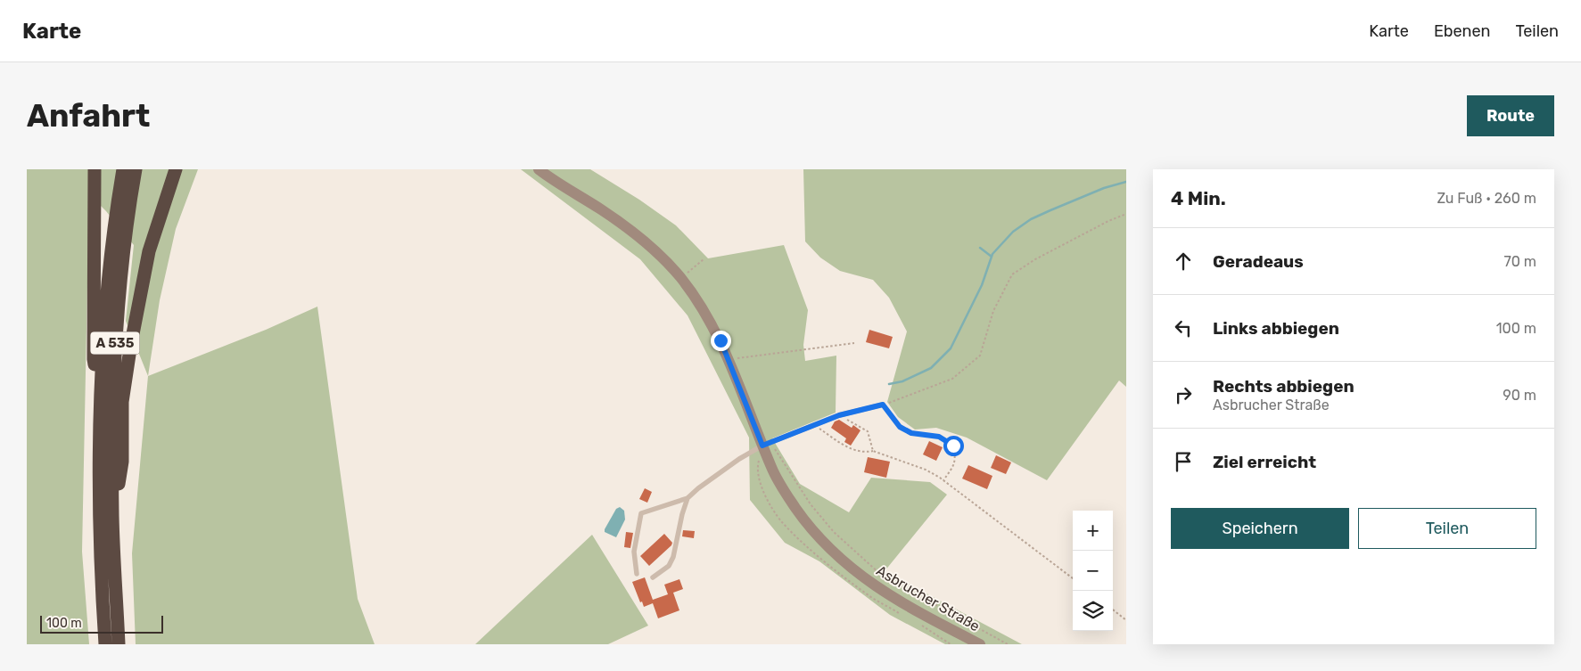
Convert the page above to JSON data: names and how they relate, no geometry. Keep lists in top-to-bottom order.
{
  "streets": {
    "highway": ["A 535"],
    "main road": ["Asbrucher Straße"]
  },
  "scale_bar": "100 m",
  "page": {
    "header": "Karte",
    "nav": ["Karte", "Ebenen", "Teilen"],
    "buttons": [
      "Route",
      ["Speichern", "Teilen"]
    ],
    "title": "Anfahrt",
    "heading": ["4 Min.", "Zu Fuß · 260 m"],
    "list": [
      ["Geradeaus", "70 m"],
      ["Links abbiegen", "100 m"],
      ["Rechts abbiegen", "Asbrucher Straße", "90 m"],
      "Ziel erreicht"
    ],
    "map_buttons": ["+", "−"],
    "scale": "100 m"
  }
}
